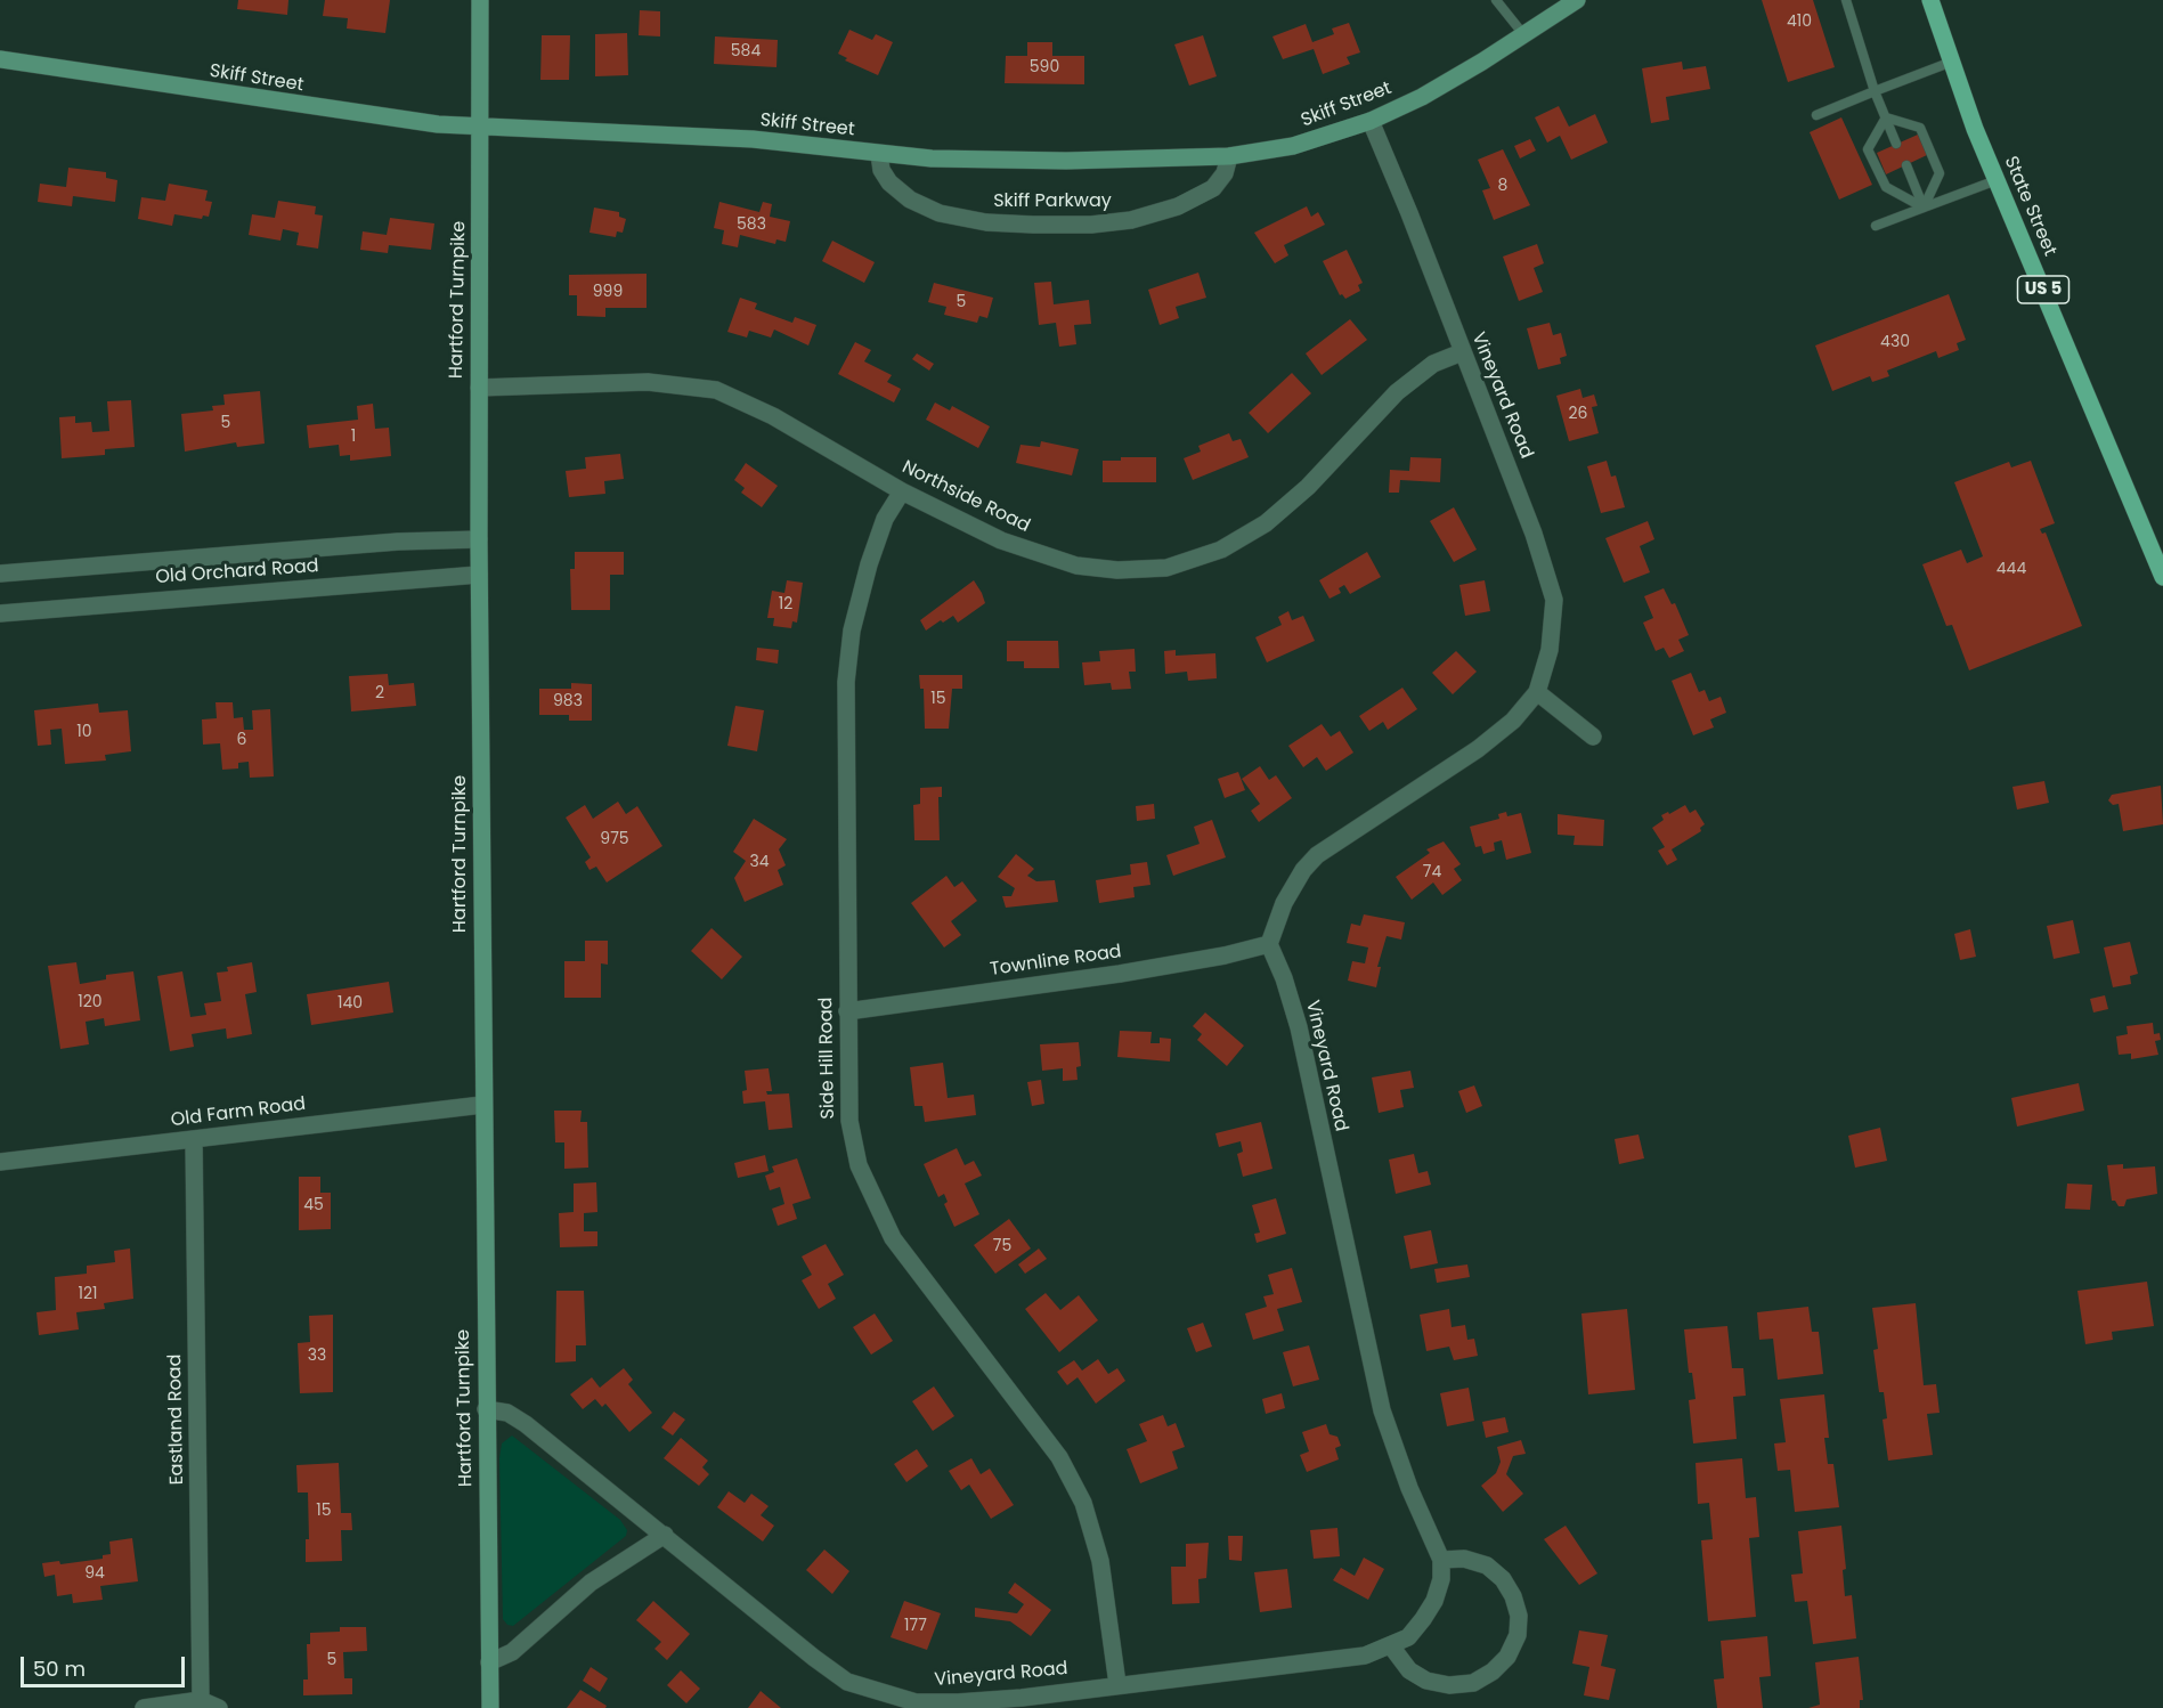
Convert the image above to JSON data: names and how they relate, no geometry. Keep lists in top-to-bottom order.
{
  "streets": {
    "main road": [
      "Skiff Street",
      "State Street",
      "US 5",
      "Hartford Turnpike"
    ],
    "street": [
      "Skiff Parkway",
      "Vineyard Road",
      "Northside Road",
      "Old Orchard Road",
      "Townline Road",
      "Side Hill Road",
      "Old Farm Road",
      "Eastland Road"
    ]
  },
  "crossings": [
    ["Skiff Street", "Skiff Parkway"],
    ["Skiff Street", "Hartford Turnpike"],
    ["Skiff Street", "Vineyard Road"],
    ["Hartford Turnpike", "Vineyard Road"],
    ["Hartford Turnpike", "Northside Road"],
    ["Hartford Turnpike", "Old Orchard Road"],
    ["Hartford Turnpike", "Old Farm Road"],
    ["Vineyard Road", "Northside Road"],
    ["Vineyard Road", "Townline Road"],
    ["Vineyard Road", "Side Hill Road"],
    ["Northside Road", "Side Hill Road"],
    ["Townline Road", "Side Hill Road"],
    ["Old Farm Road", "Eastland Road"]
  ],
  "house_numbers": [
    "410",
    "584",
    "590",
    "8",
    "583",
    "999",
    "5",
    "430",
    "26",
    "5",
    "1",
    "444",
    "12",
    "2",
    "15",
    "983",
    "10",
    "6",
    "975",
    "34",
    "74",
    "120",
    "140",
    "45",
    "75",
    "121",
    "33",
    "15",
    "94",
    "177",
    "5"
  ],
  "scale_bar": "50 m"
}
